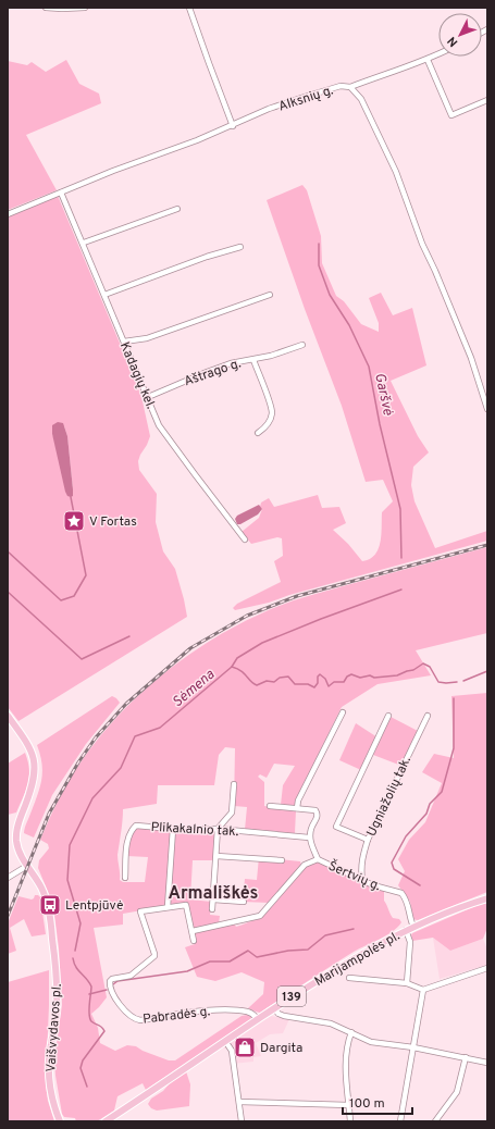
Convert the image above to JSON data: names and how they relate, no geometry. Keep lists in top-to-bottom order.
{
  "streets": {
    "main road": ["Marijampolės pl.", "139", "Vaišvydavos pl."],
    "street": [
      "Alksnių g.",
      "Aštrago g.",
      "Kadagių kel.",
      "Ugniažolių tak.",
      "Plikakalnio tak.",
      "Šertvių g.",
      "Pabradės g."
    ]
  },
  "crossings": [
    ["Alksnių g.", "Kadagių kel."],
    ["Aštrago g.", "Kadagių kel."],
    ["Ugniažolių tak.", "Šertvių g."],
    ["Šertvių g.", "Marijampolės pl."],
    ["Marijampolės pl.", "Pabradės g."]
  ],
  "districts": ["Armališkės"],
  "water": ["Garšvė", "Sėmena"],
  "places": {
    "place": ["V Fortas"],
    "bus stop": ["Lentpjūvė"],
    "shop": ["Dargita"]
  },
  "scale_bar": "100 m",
  "north": "bottom left"
}
